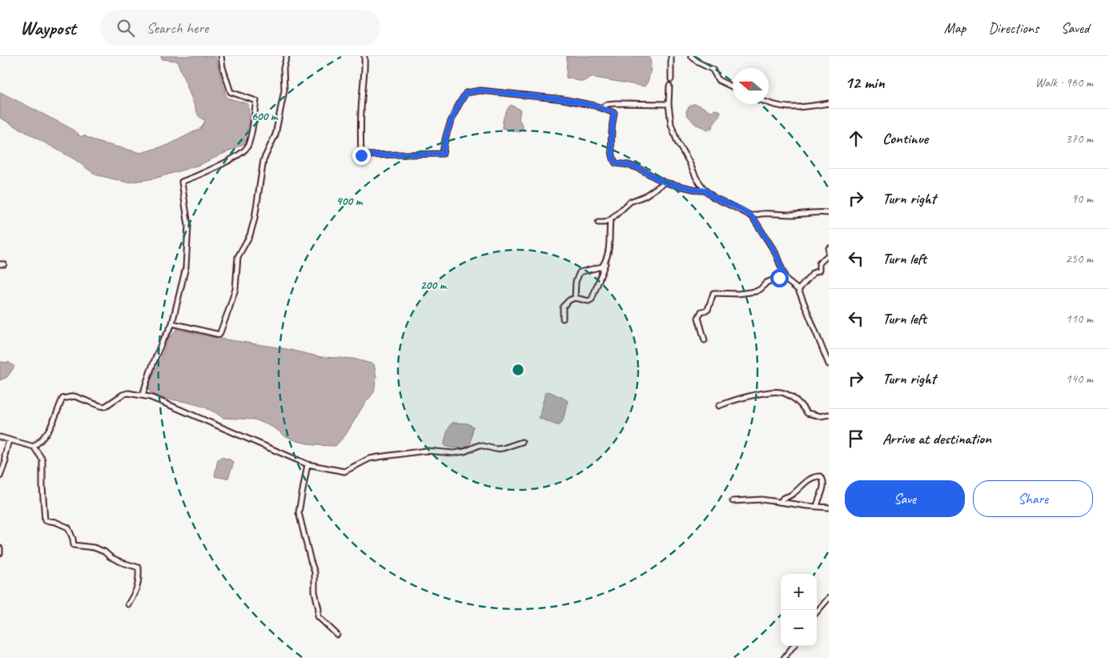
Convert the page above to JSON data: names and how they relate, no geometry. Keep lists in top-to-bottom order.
{
  "north": "left",
  "page": {
    "header": "Waypost",
    "search": "Search here",
    "nav": ["Map", "Directions", "Saved"],
    "heading": ["12 min", "Walk · 960 m"],
    "list": [
      ["Continue", "370 m"],
      ["Turn right", "90 m"],
      ["Turn left", "250 m"],
      ["Turn left", "110 m"],
      ["Turn right", "140 m"],
      "Arrive at destination"
    ],
    "buttons": ["Save", "Share"],
    "map_buttons": ["+", "−"]
  },
  "rings": ["600 m", "400 m", "200 m"]
}
